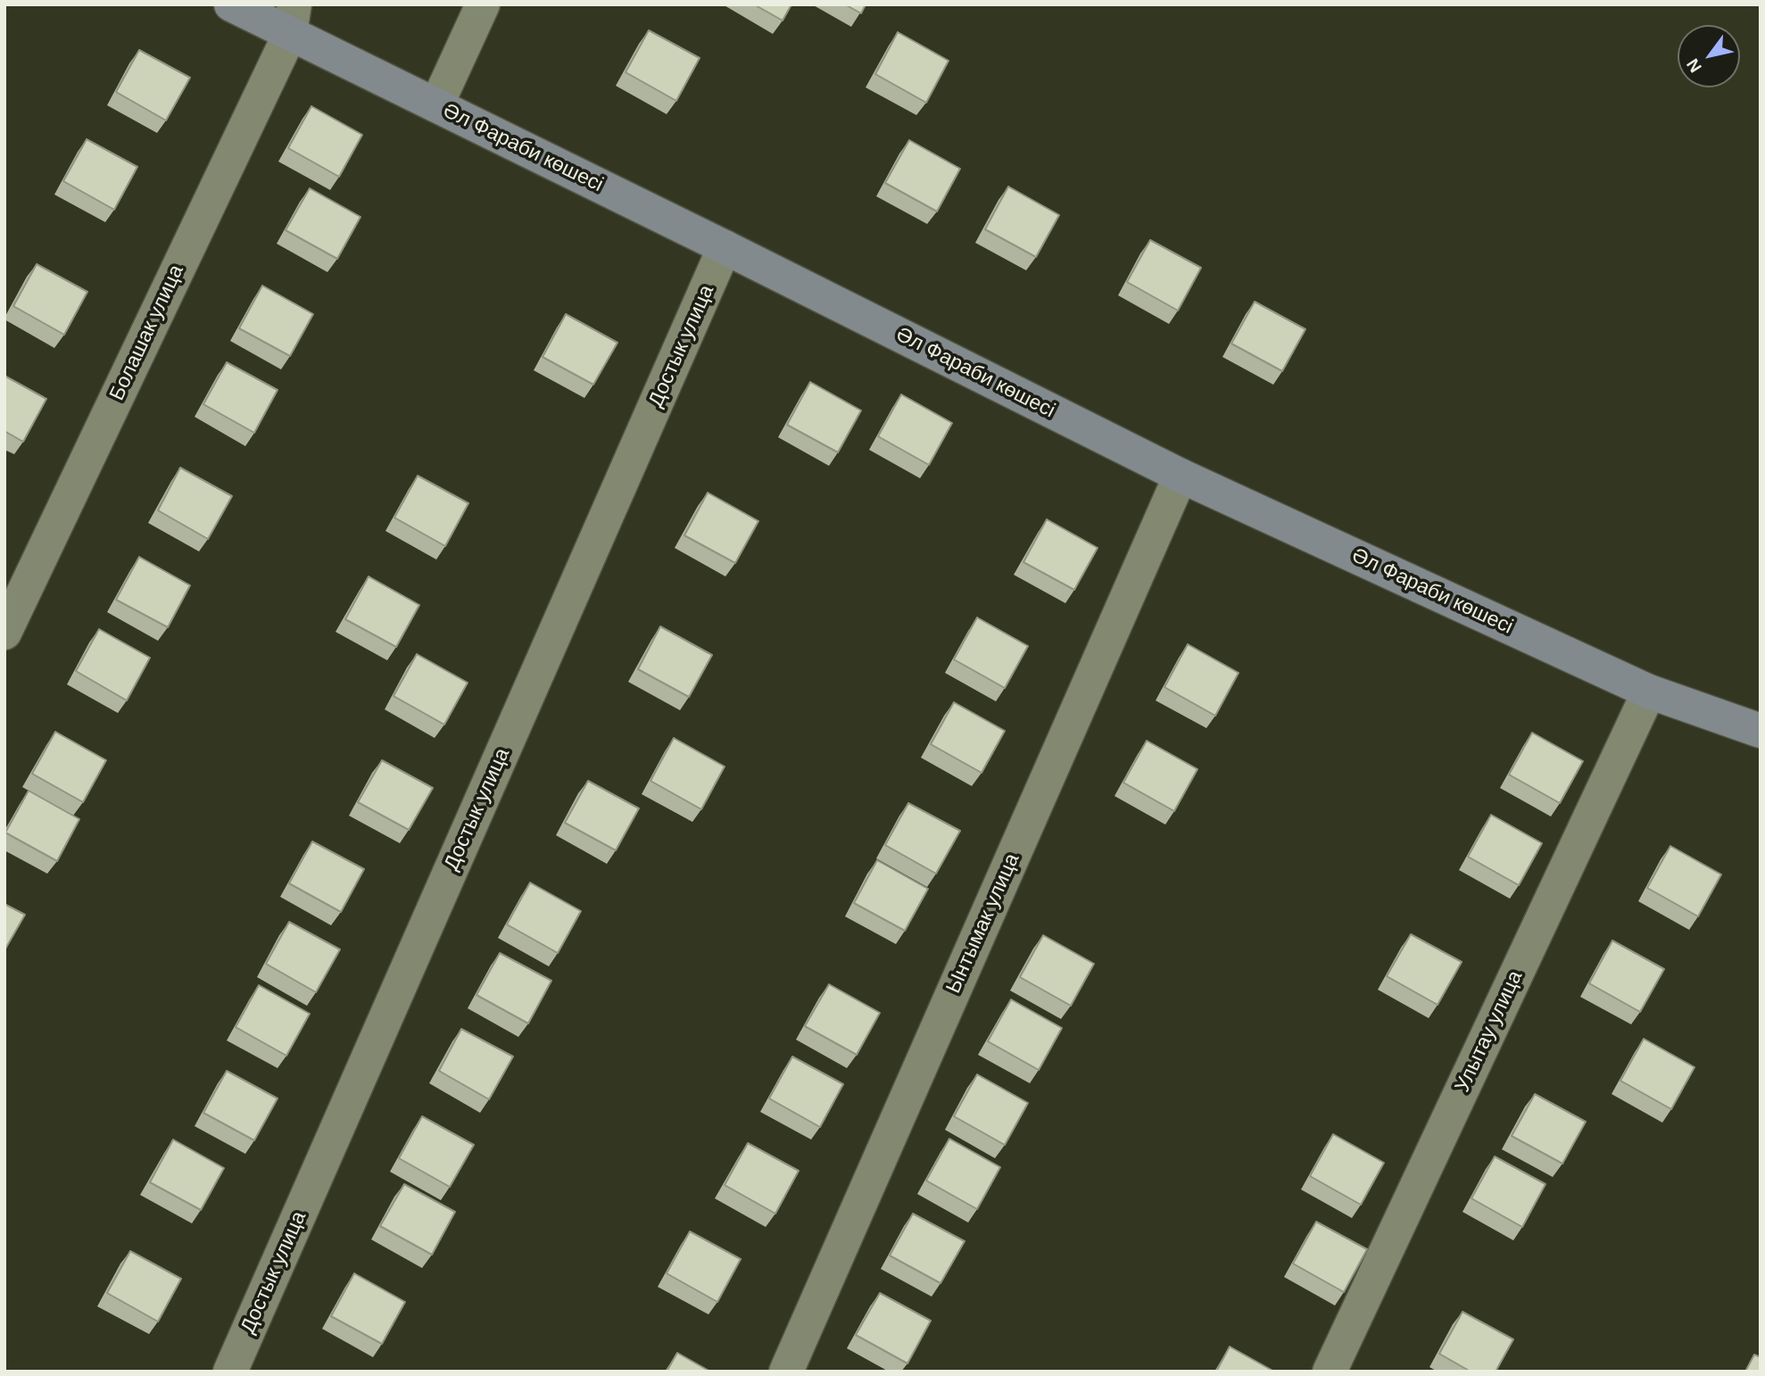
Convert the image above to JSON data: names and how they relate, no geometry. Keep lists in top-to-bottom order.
{
  "streets": {
    "street": [
      "Әл Фараби көшесі",
      "Болашак улица",
      "Достык улица",
      "Ынтымак улица",
      "Улытау улица"
    ]
  },
  "crossings": [
    ["Әл Фараби көшесі", "Болашак улица"],
    ["Әл Фараби көшесі", "Достык улица"],
    ["Әл Фараби көшесі", "Ынтымак улица"],
    ["Әл Фараби көшесі", "Улытау улица"]
  ],
  "north": "bottom left"
}
